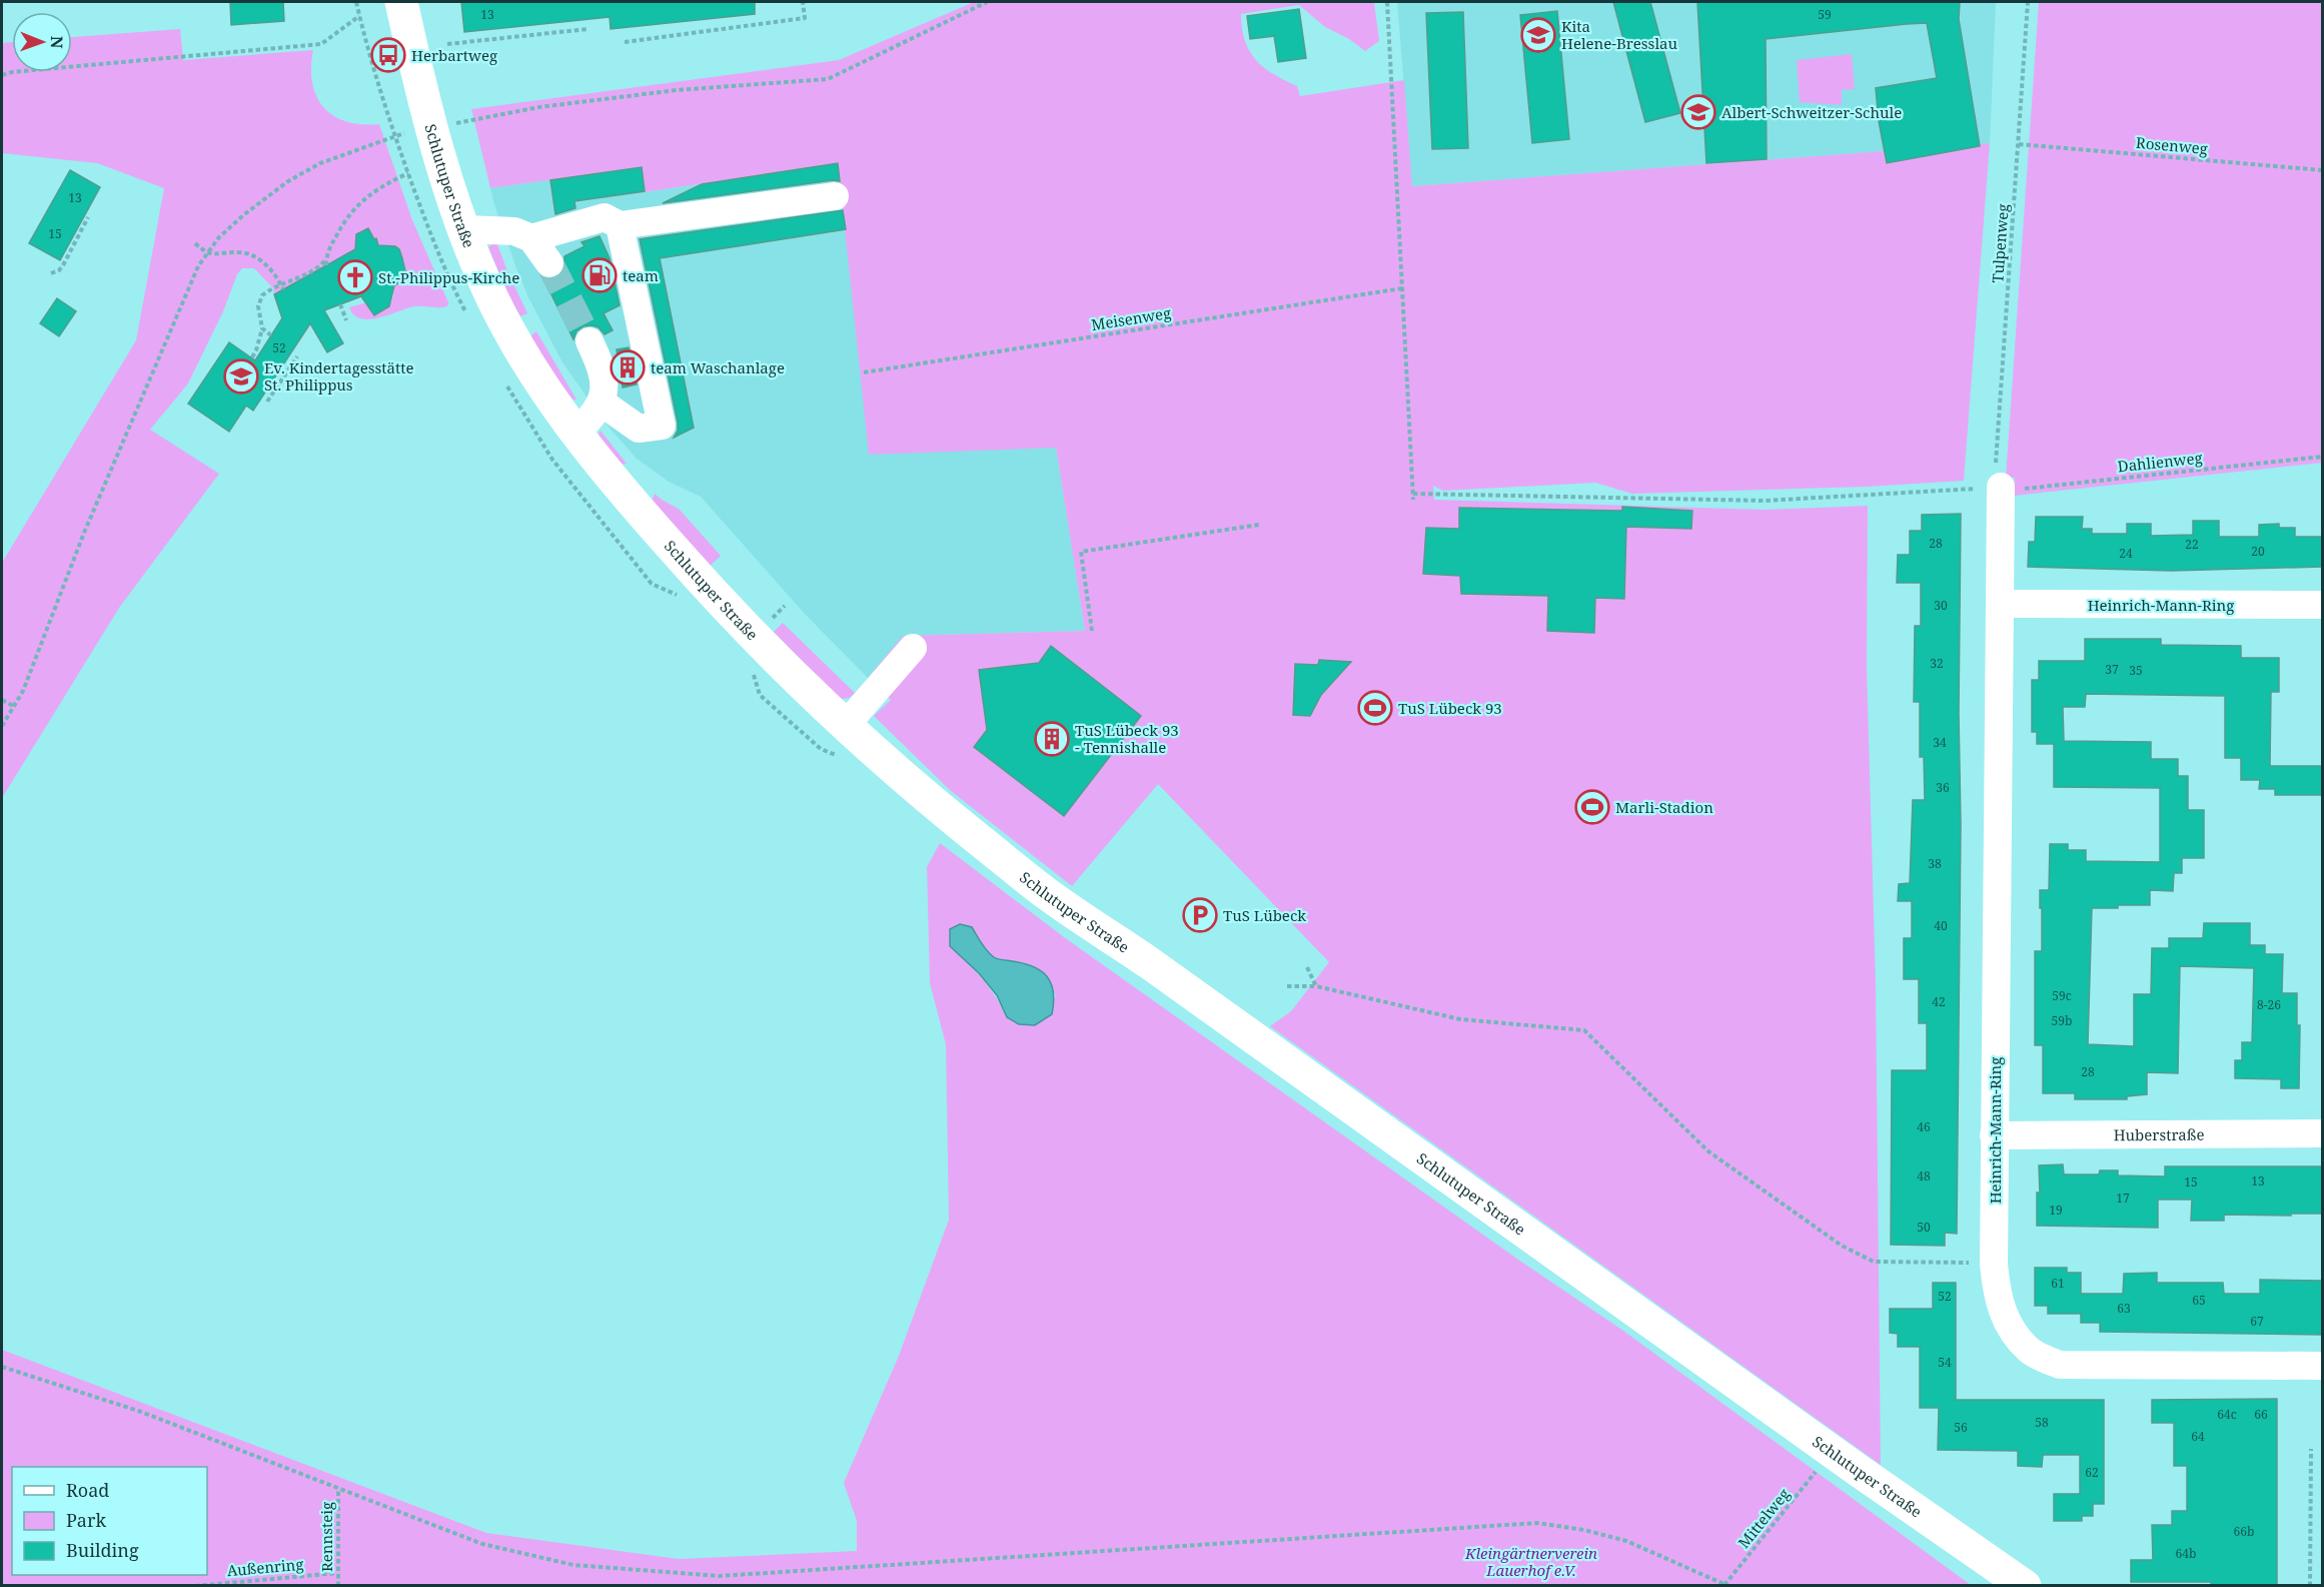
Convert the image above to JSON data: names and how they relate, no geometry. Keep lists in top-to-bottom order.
{
  "streets": {
    "main road": ["Schlutuper Straße"],
    "street": ["Heinrich-Mann-Ring", "Huberstraße"],
    "path": [
      "Rosenweg",
      "Tulpenweg",
      "Meisenweg",
      "Dahlienweg",
      "Mittelweg",
      "Rennsteig",
      "Außenring"
    ]
  },
  "crossings": [
    ["Rosenweg", "Tulpenweg"],
    ["Tulpenweg", "Dahlienweg"],
    ["Tulpenweg", "Heinrich-Mann-Ring"],
    ["Dahlienweg", "Heinrich-Mann-Ring"],
    ["Heinrich-Mann-Ring", "Huberstraße"],
    ["Rennsteig", "Außenring"]
  ],
  "parks": ["Kleingärtnerverein Lauerhof e.V."],
  "places": {
    "school or university": ["Kita Helene-Bresslau", "Albert-Schweitzer-Schule", "Ev. Kindertagesstätte St. Philippus"],
    "bus stop": ["Herbartweg"],
    "fuel station": ["team"],
    "church": ["St.-Philippus-Kirche"],
    "building": ["team Waschanlage", "TuS Lübeck 93 - Tennishalle"],
    "sports": ["TuS Lübeck 93", "Marli-Stadion"],
    "parking": ["TuS Lübeck"]
  },
  "house_numbers": [
    "13",
    "59",
    "13",
    "15",
    "52",
    "28",
    "22",
    "20",
    "24",
    "30",
    "32",
    "37",
    "35",
    "34",
    "36",
    "38",
    "40",
    "59c",
    "42",
    "8-26",
    "59b",
    "28",
    "46",
    "48",
    "13",
    "15",
    "17",
    "19",
    "50",
    "61",
    "52",
    "65",
    "63",
    "67",
    "54",
    "64c",
    "66",
    "58",
    "56",
    "64",
    "62",
    "66b",
    "64b"
  ],
  "legend": ["Road", "Park", "Building"],
  "north": "right"
}
